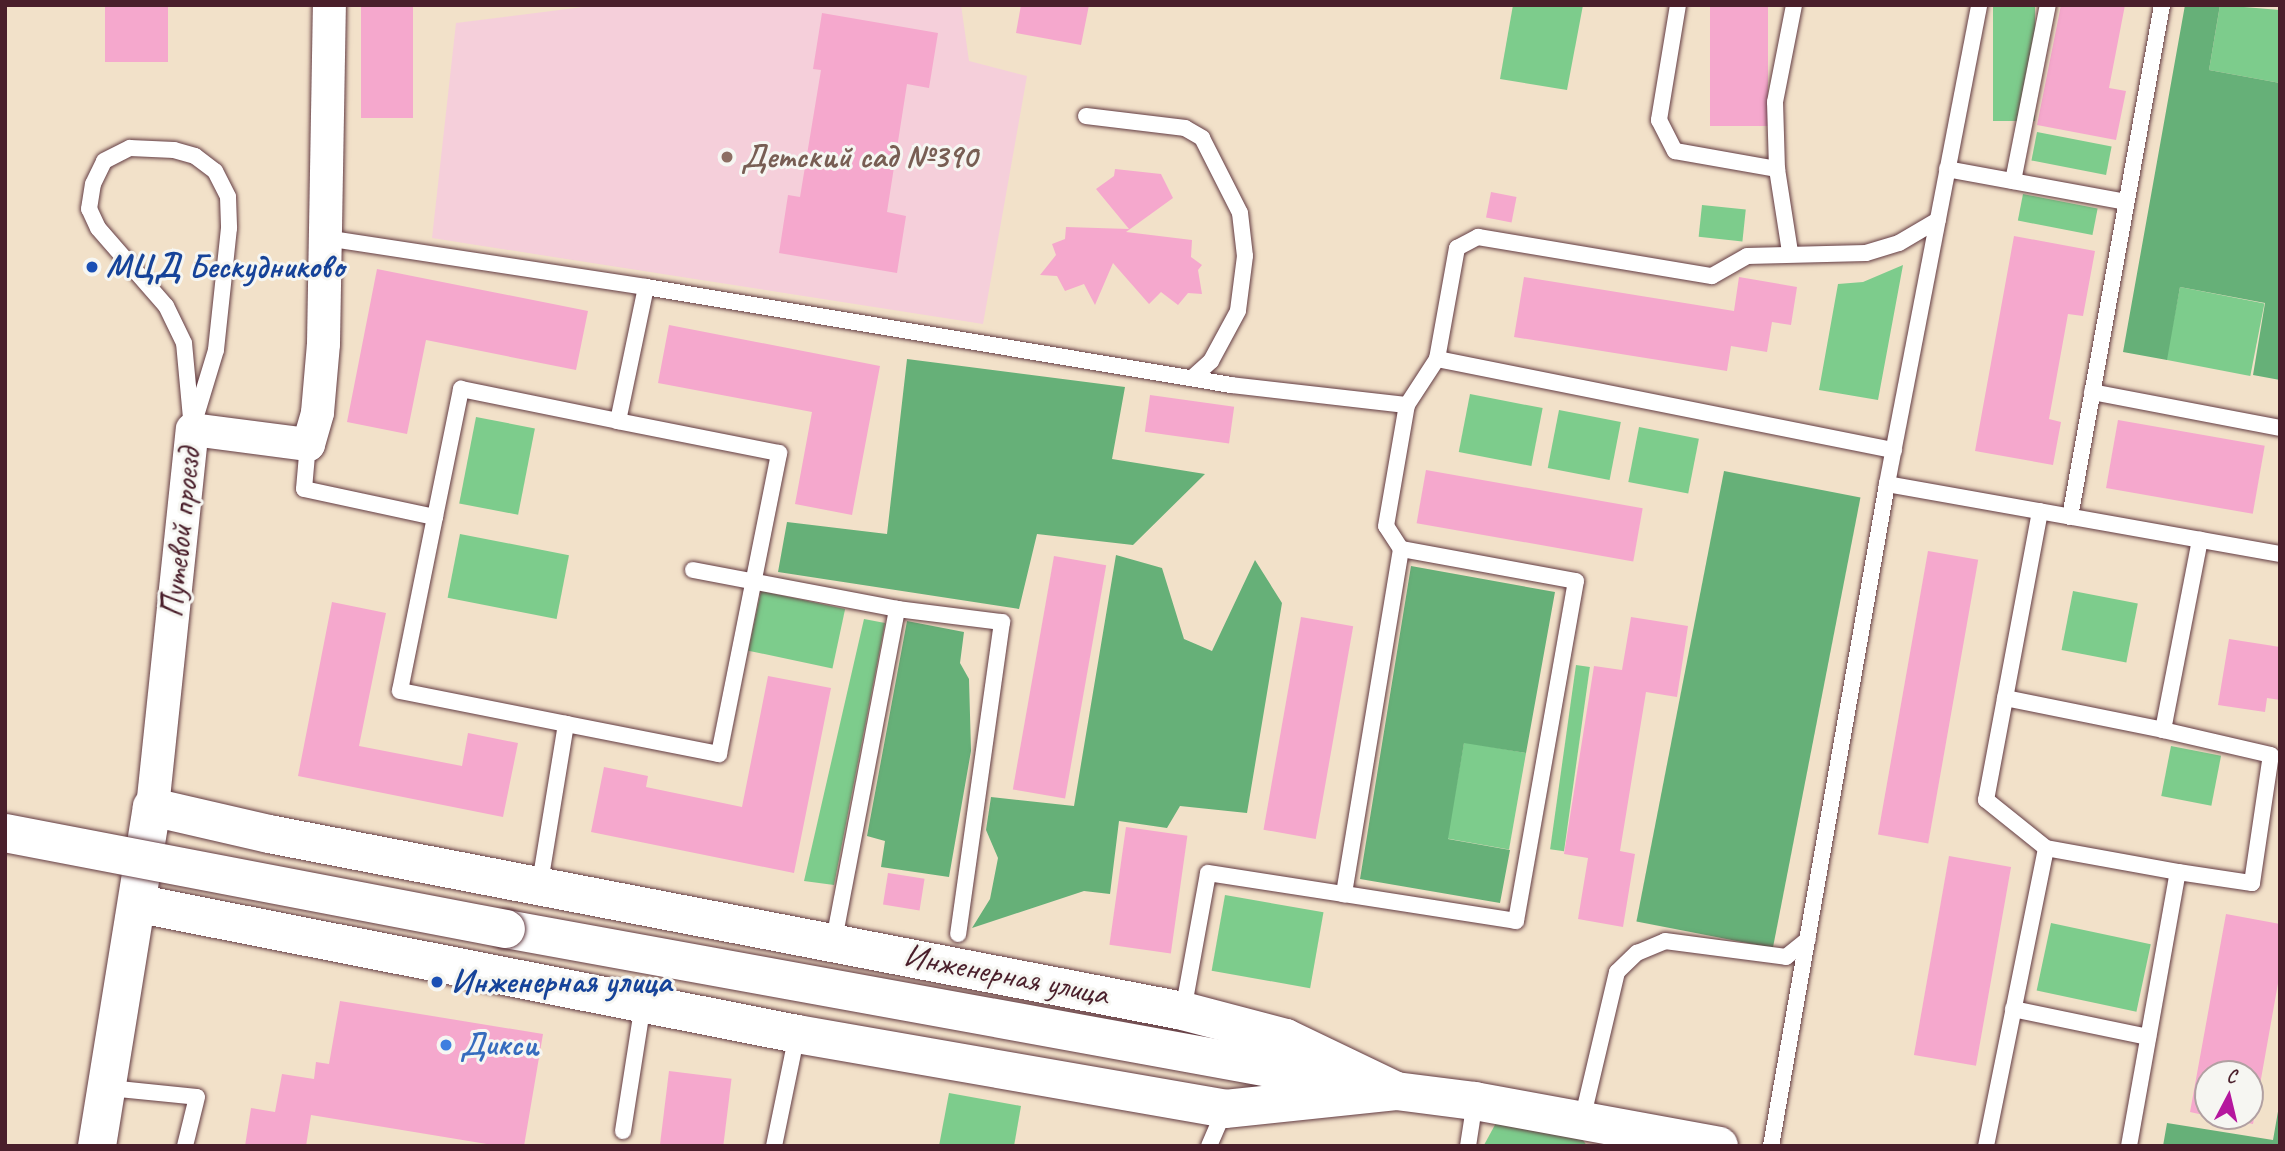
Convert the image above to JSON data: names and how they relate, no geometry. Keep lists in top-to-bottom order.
{
  "streets": {
    "street": ["Путевой проезд", "Инженерная улица"]
  },
  "crossings": [
    ["Путевой проезд", "Инженерная улица"]
  ],
  "places": [
    "Детский сад №390",
    "МЦД Бескудниково",
    "Инженерная улица",
    "Дикси"
  ],
  "north": "top"
}
